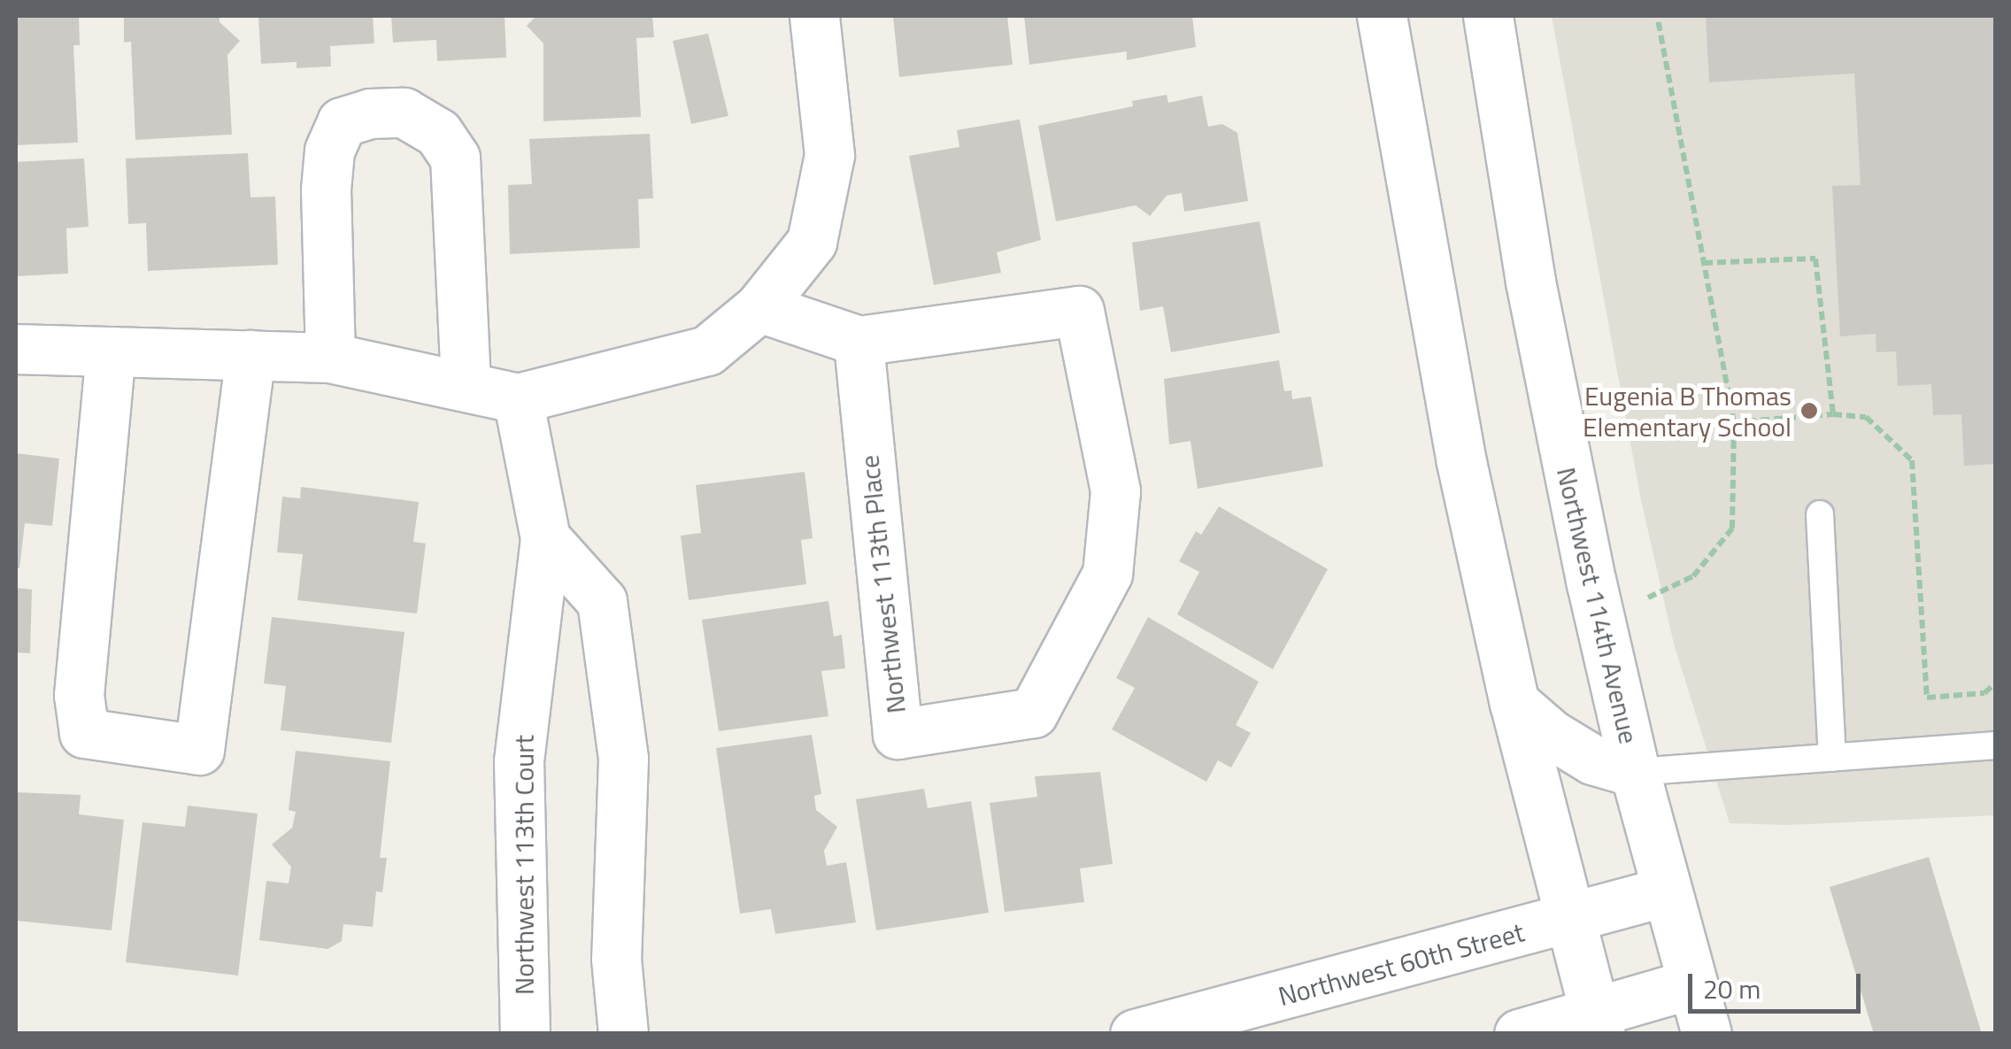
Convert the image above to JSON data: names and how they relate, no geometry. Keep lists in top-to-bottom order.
{
  "streets": {
    "street": [
      "Northwest 113th Place",
      "Northwest 114th Avenue",
      "Northwest 113th Court",
      "Northwest 60th Street"
    ]
  },
  "crossings": [
    ["Northwest 114th Avenue", "Northwest 60th Street"]
  ],
  "places": ["Eugenia B Thomas Elementary School"],
  "scale_bar": "20 m"
}
